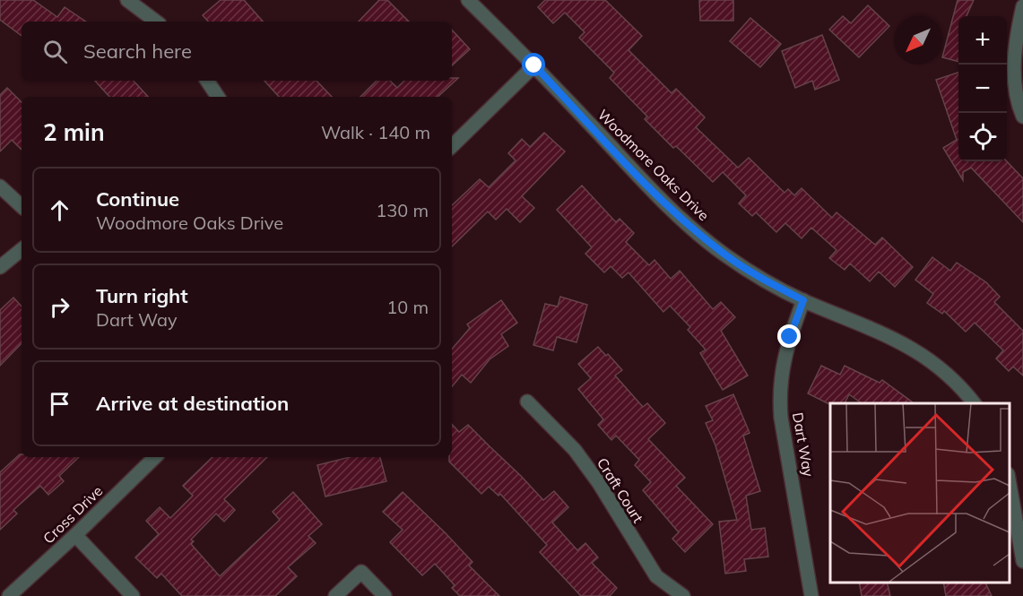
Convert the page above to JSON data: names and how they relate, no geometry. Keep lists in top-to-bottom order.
{
  "streets": {
    "street": [
      "Woodmore Oaks Drive",
      "Dart Way",
      "Craft Court",
      "Cross Drive"
    ]
  },
  "crossings": [
    ["Woodmore Oaks Drive", "Dart Way"]
  ],
  "north": "bottom left",
  "page": {
    "map_buttons": ["+", "−"],
    "search": "Search here",
    "heading": ["2 min", "Walk · 140 m"],
    "list": [
      ["Continue", "Woodmore Oaks Drive", "130 m"],
      ["Turn right", "Dart Way", "10 m"],
      "Arrive at destination"
    ]
  }
}
